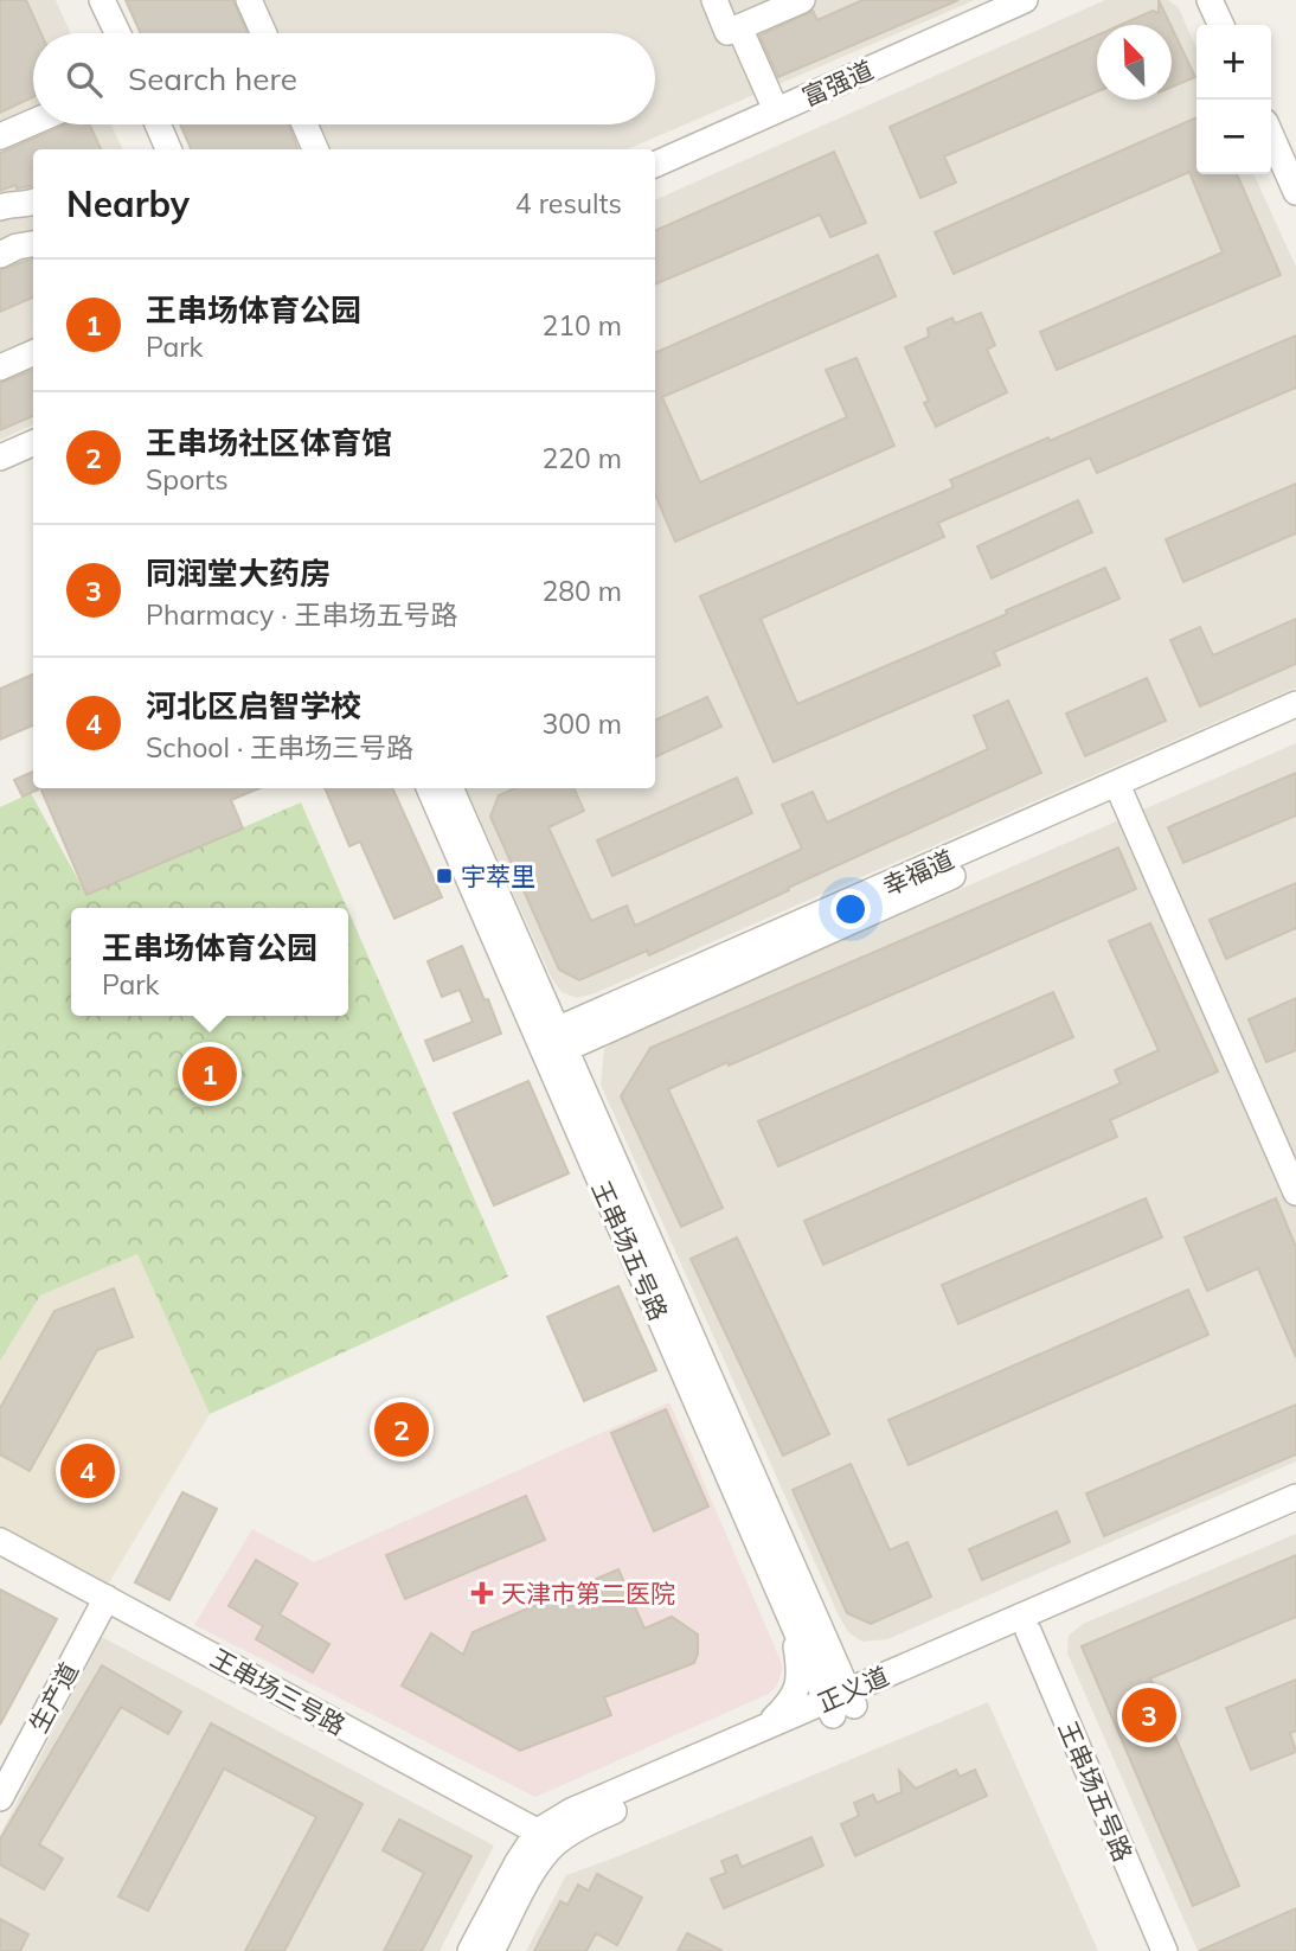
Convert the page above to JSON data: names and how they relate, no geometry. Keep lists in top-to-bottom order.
{
  "streets": {
    "street": [
      "富强道",
      "幸福道",
      "王串场五号路",
      "正义道",
      "王串场三号路",
      "生产道"
    ]
  },
  "crossings": [
    ["幸福道", "王串场五号路"],
    ["王串场五号路", "正义道"],
    ["正义道", "王串场三号路"],
    ["王串场三号路", "生产道"]
  ],
  "places": {
    "transit": ["宇萃里"],
    "health": ["天津市第二医院"]
  },
  "north": "top left",
  "page": {
    "map_buttons": ["+", "−"],
    "search": "Search here",
    "heading": ["Nearby", "4 results"],
    "list": [
      {
        "mark": "1",
        "name": "王串场体育公园",
        "note": "Park",
        "value": "210 m"
      },
      {
        "mark": "2",
        "name": "王串场社区体育馆",
        "note": "Sports",
        "value": "220 m"
      },
      {
        "mark": "3",
        "name": "同润堂大药房",
        "note": "Pharmacy · 王串场五号路",
        "value": "280 m"
      },
      {
        "mark": "4",
        "name": "河北区启智学校",
        "note": "School · 王串场三号路",
        "value": "300 m"
      }
    ],
    "popup": ["王串场体育公园", "Park"],
    "pins": [
      "1",
      "2",
      "4",
      "3"
    ]
  }
}
